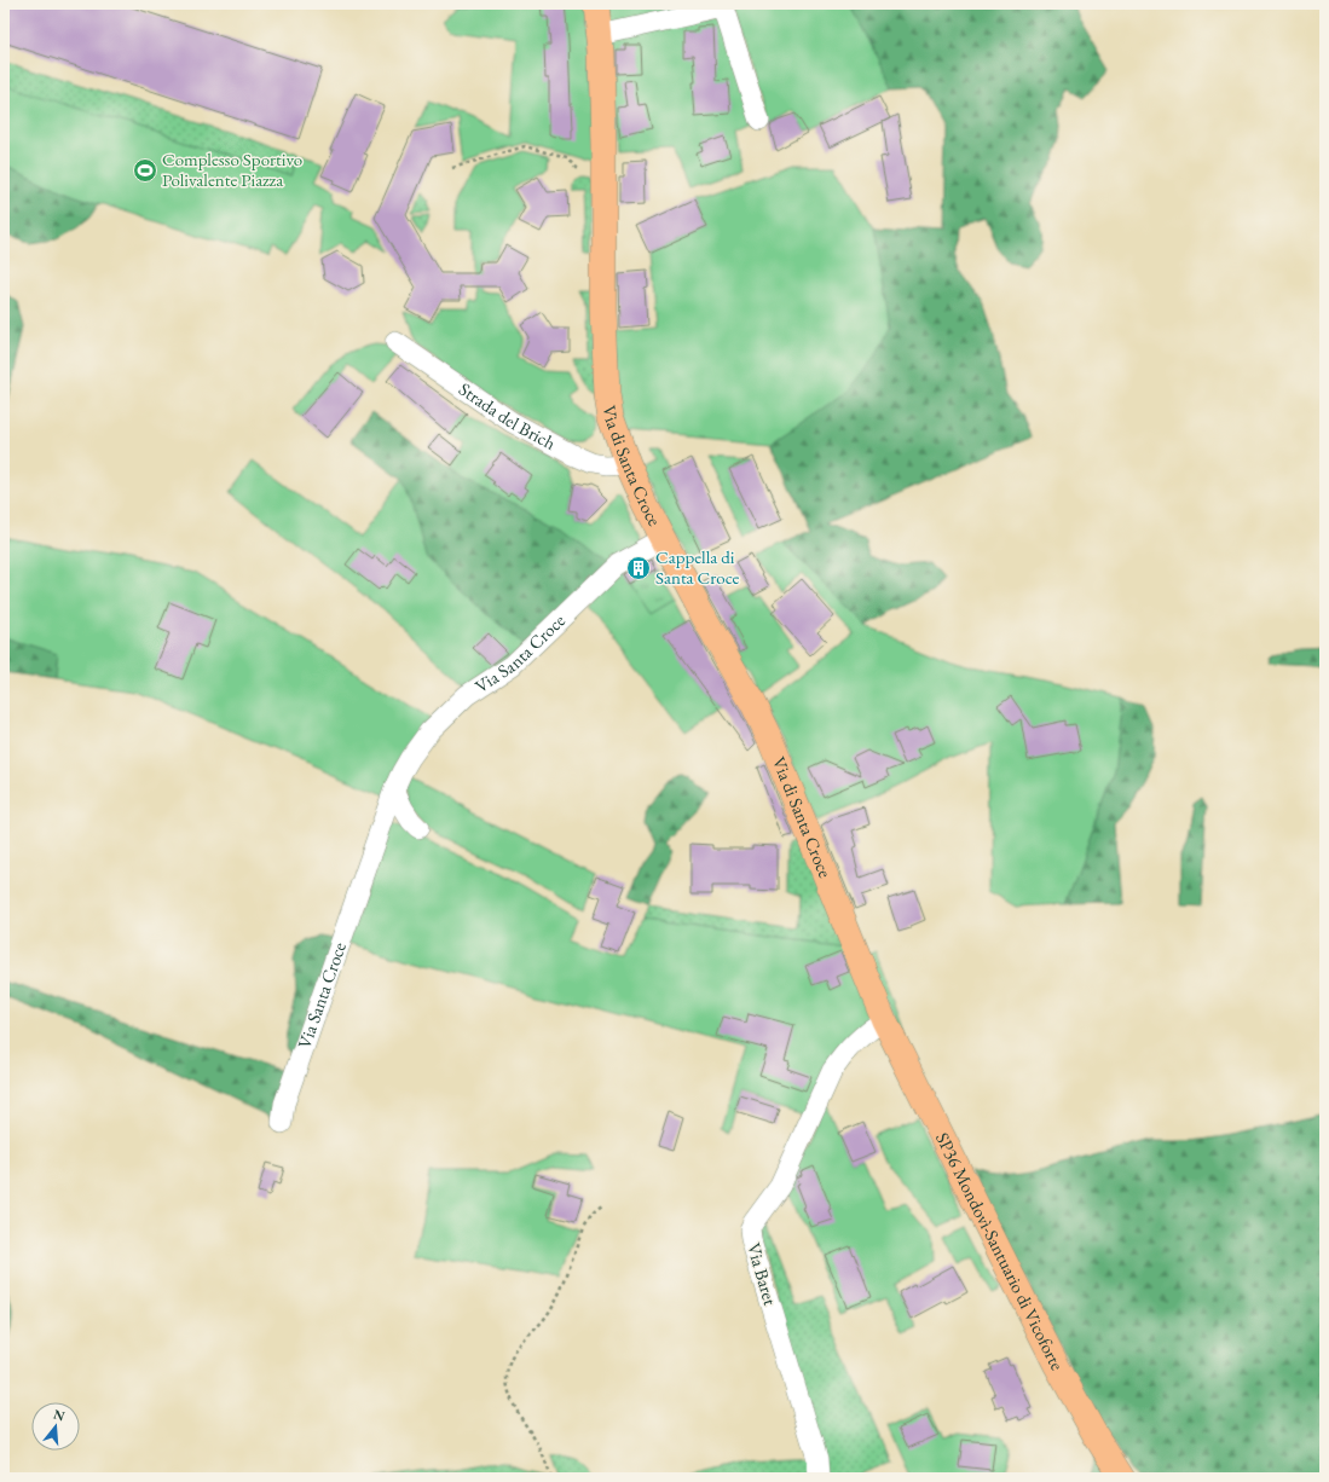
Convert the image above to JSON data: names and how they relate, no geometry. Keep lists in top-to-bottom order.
{
  "streets": {
    "main road": ["Via di Santa Croce", "SP36 Mondovì-Santuario di Vicoforte"],
    "street": ["Strada del Brich", "Via Santa Croce", "Via Baret"]
  },
  "crossings": [
    ["Strada del Brich", "Via di Santa Croce"],
    ["Via di Santa Croce", "Via Santa Croce"],
    ["Via di Santa Croce", "SP36 Mondovì-Santuario di Vicoforte"],
    ["Via di Santa Croce", "Via Baret"],
    ["SP36 Mondovì-Santuario di Vicoforte", "Via Baret"]
  ],
  "places": {
    "sports": ["Complesso Sportivo Polivalente Piazza"],
    "building": ["Cappella di Santa Croce"]
  },
  "north": "top"
}
